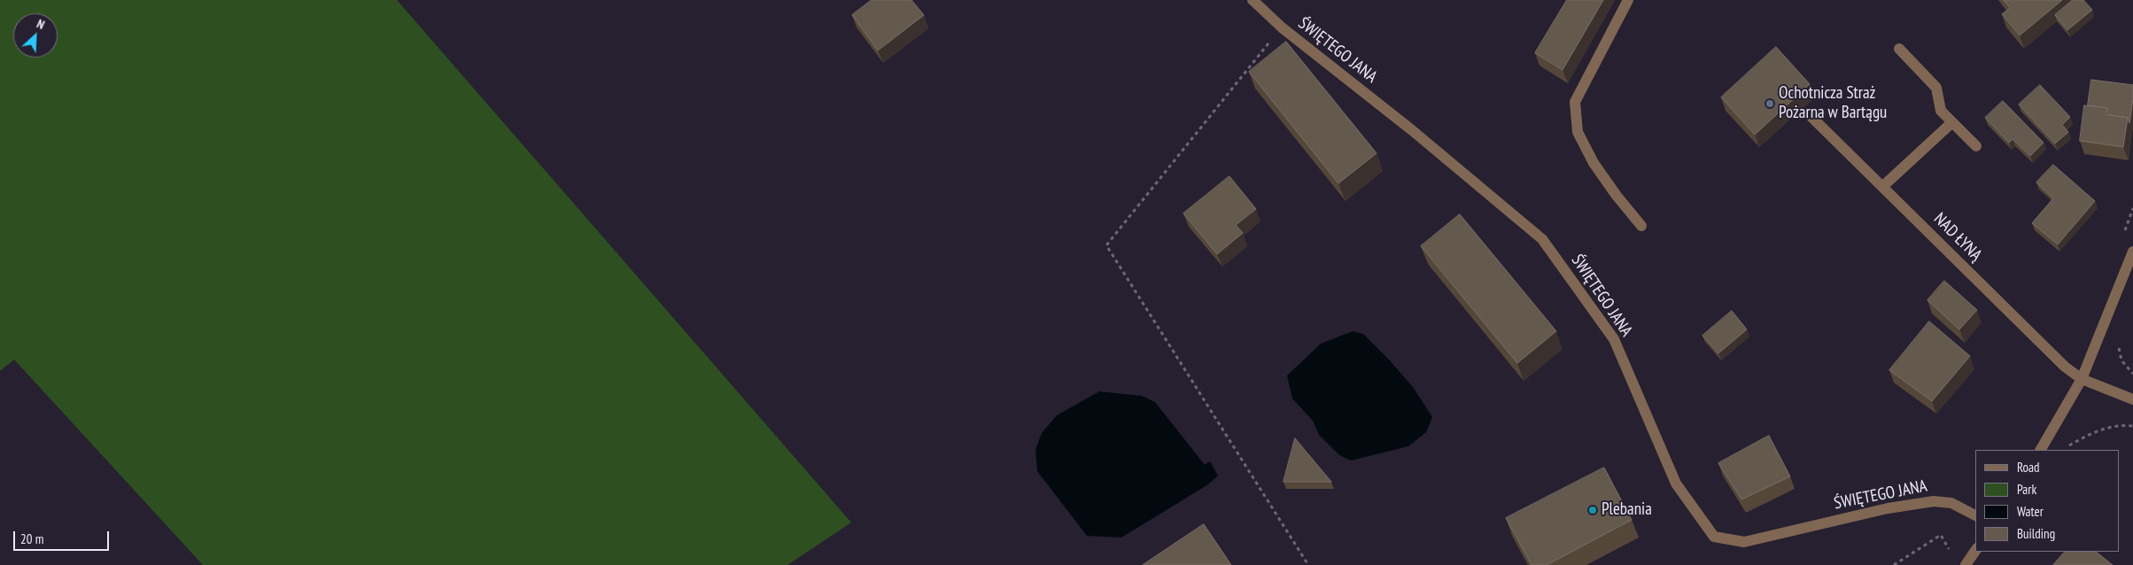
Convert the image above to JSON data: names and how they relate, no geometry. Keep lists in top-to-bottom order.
{
  "streets": {
    "street": ["ŚWIĘTEGO JANA", "NAD ŁYNĄ"]
  },
  "places": ["Ochotnicza Straż Pożarna w Bartągu", "Plebania"],
  "legend": [
    "Road",
    "Park",
    "Water",
    "Building"
  ],
  "scale_bar": "20 m",
  "north": "top right"
}
